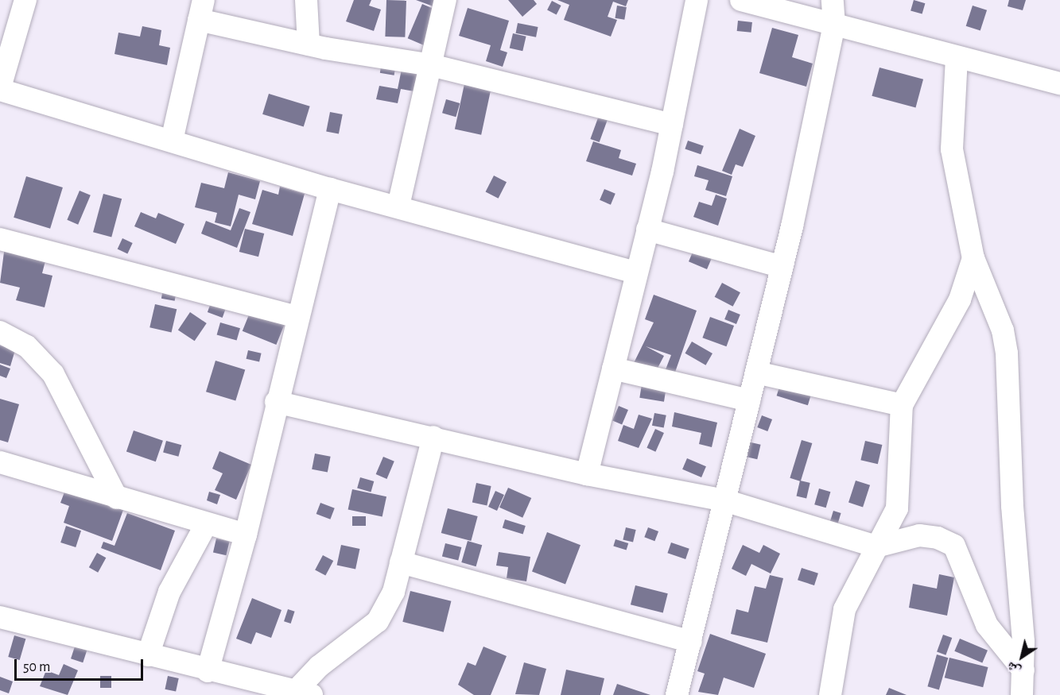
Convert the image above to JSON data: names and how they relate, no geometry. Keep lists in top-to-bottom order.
{
  "scale_bar": "50 m",
  "north": "bottom left"
}
